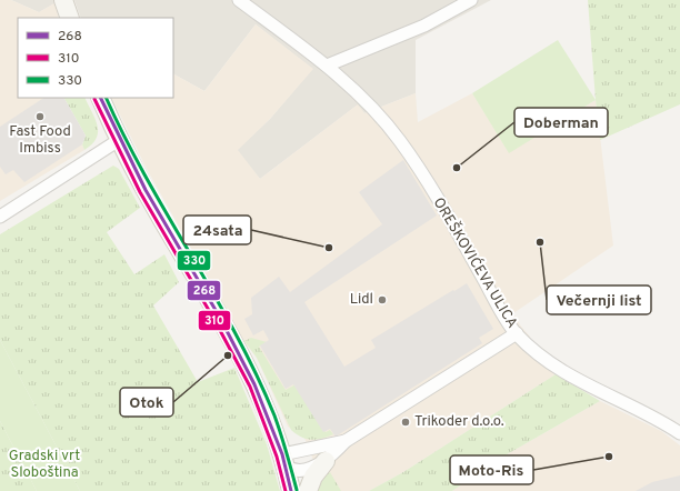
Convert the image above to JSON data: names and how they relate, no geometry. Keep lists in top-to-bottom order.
{
  "streets": {
    "street": ["OREŠKOVIĆEVA ULICA"]
  },
  "parks": ["Gradski vrt Sloboština"],
  "places": [
    "Fast Food Imbiss",
    "Doberman",
    "Večernji list",
    "24sata",
    "Lidl",
    "Otok",
    "Trikoder d.o.o.",
    "Moto-Ris"
  ],
  "lines": ["transit line 268", "transit line 330", "transit line 310"],
  "legend": ["268", "310", "330"]
}
